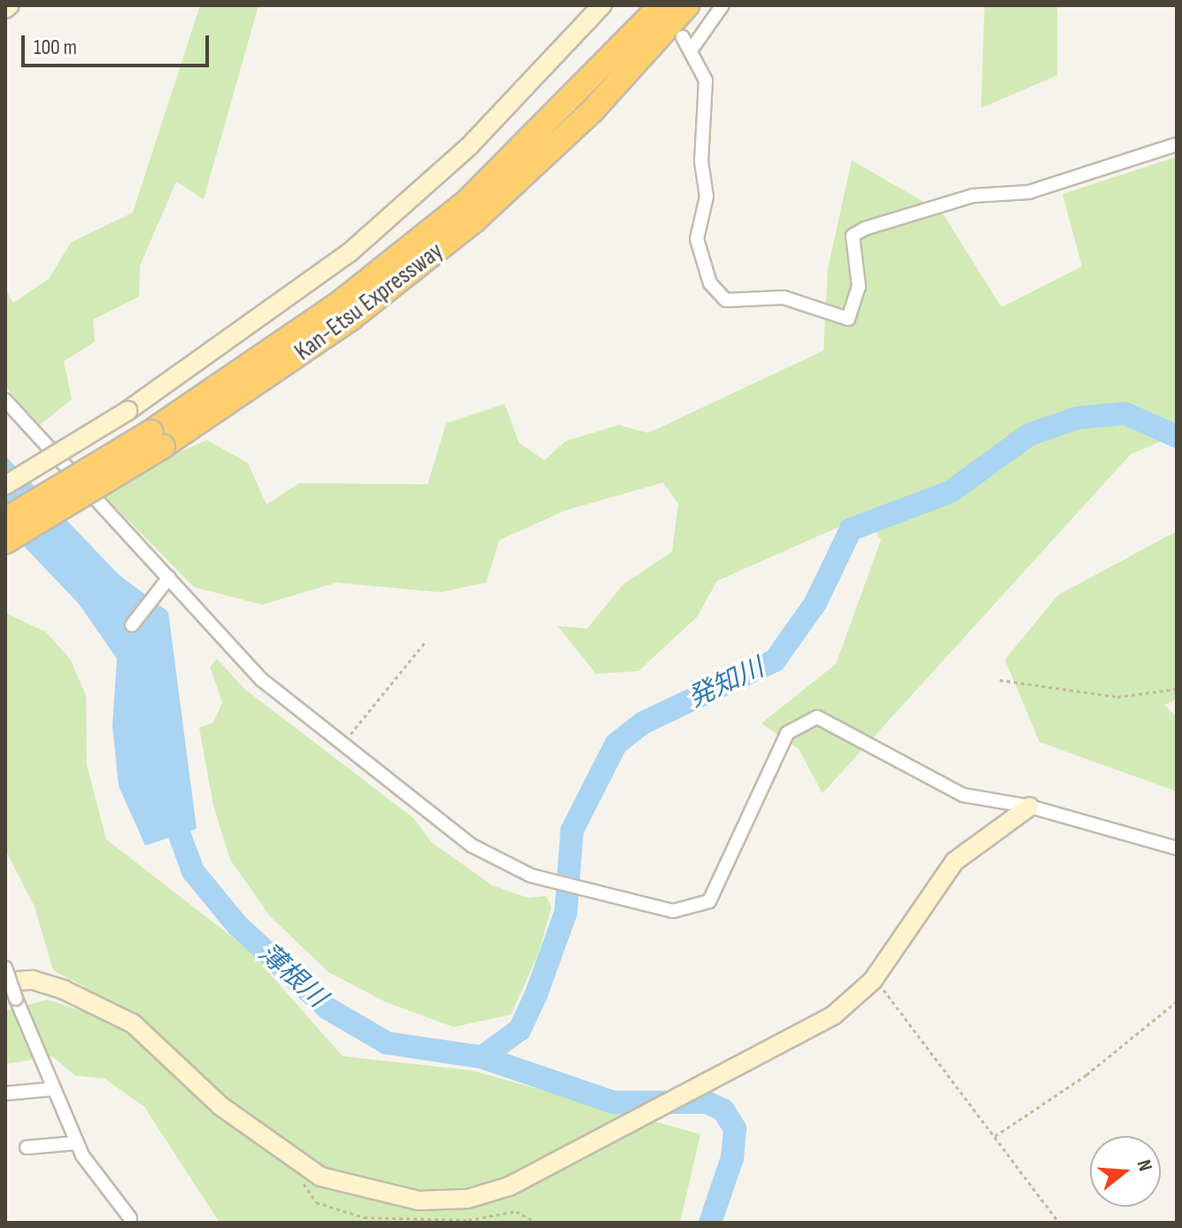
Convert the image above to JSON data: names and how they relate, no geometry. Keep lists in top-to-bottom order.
{
  "streets": {
    "highway": ["Kan-Etsu Expressway"]
  },
  "water": ["発知川", "薄根川"],
  "scale_bar": "100 m",
  "north": "right"
}
